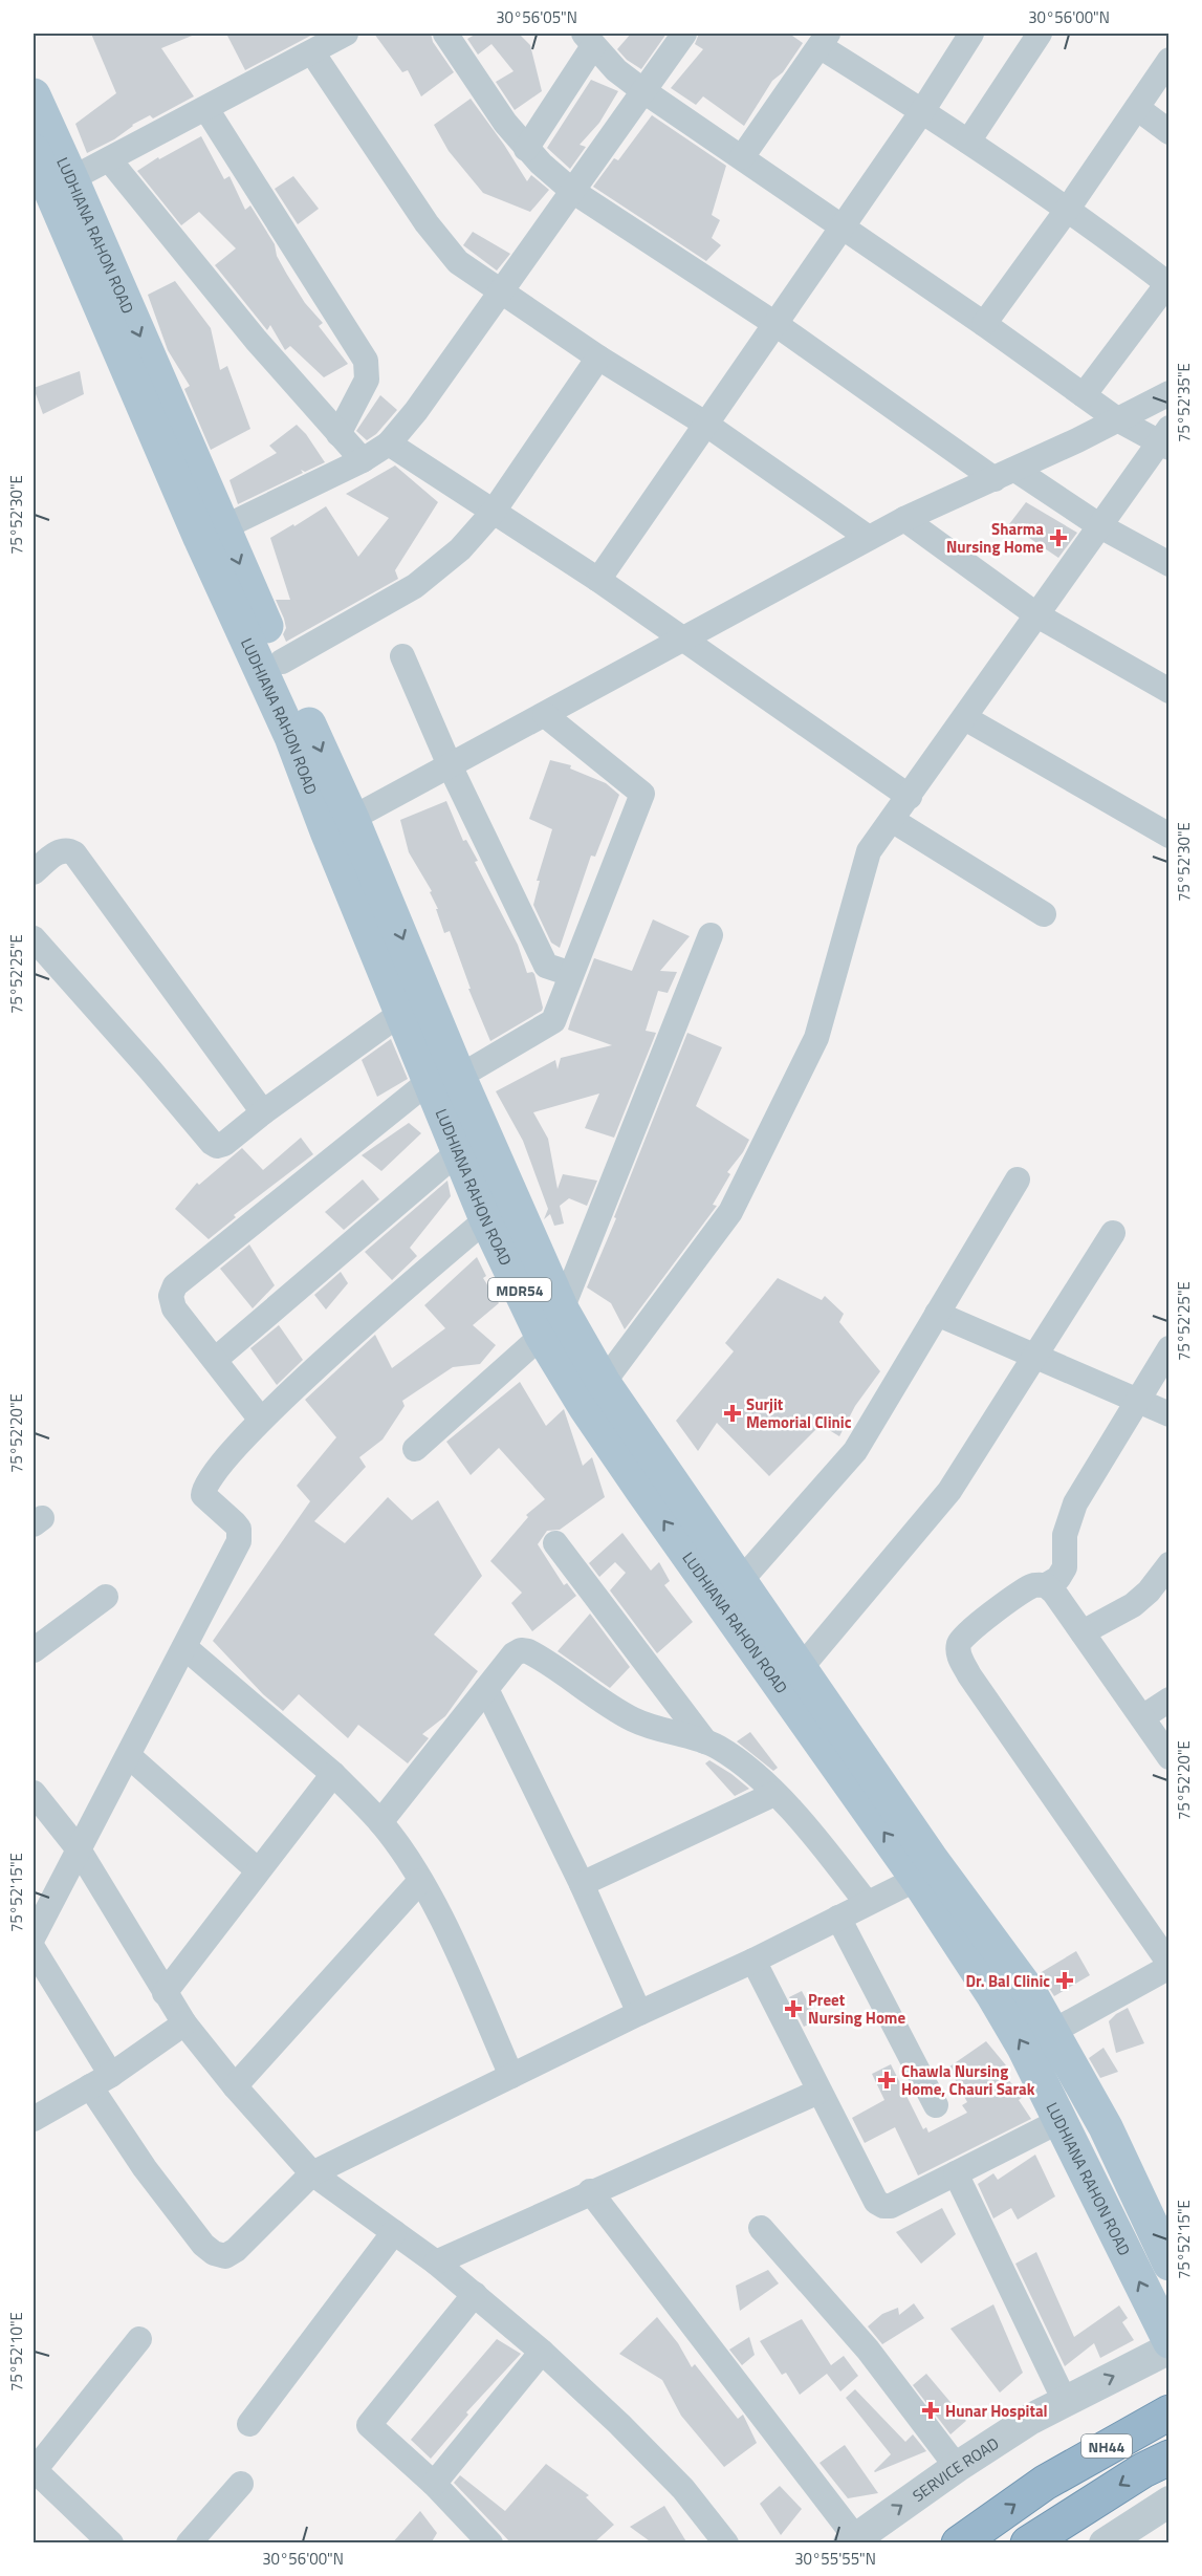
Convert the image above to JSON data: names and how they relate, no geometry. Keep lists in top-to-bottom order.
{
  "streets": {
    "highway": ["NH44"],
    "main road": ["LUDHIANA RAHON ROAD", "MDR54"],
    "street": ["SERVICE ROAD"]
  },
  "places": {
    "health": [
      "Sharma Nursing Home",
      "Surjit Memorial Clinic",
      "Dr. Bal Clinic",
      "Preet Nursing Home",
      "Chawla Nursing Home, Chauri Sarak",
      "Hunar Hospital"
    ]
  },
  "coordinates": [
    "30°56'05\"N",
    "30°56'00\"N",
    "75°52'35\"E",
    "75°52'30\"E",
    "75°52'25\"E",
    "75°52'20\"E",
    "75°52'15\"E",
    "75°52'10\"E",
    "30°55'55\"N"
  ]
}
